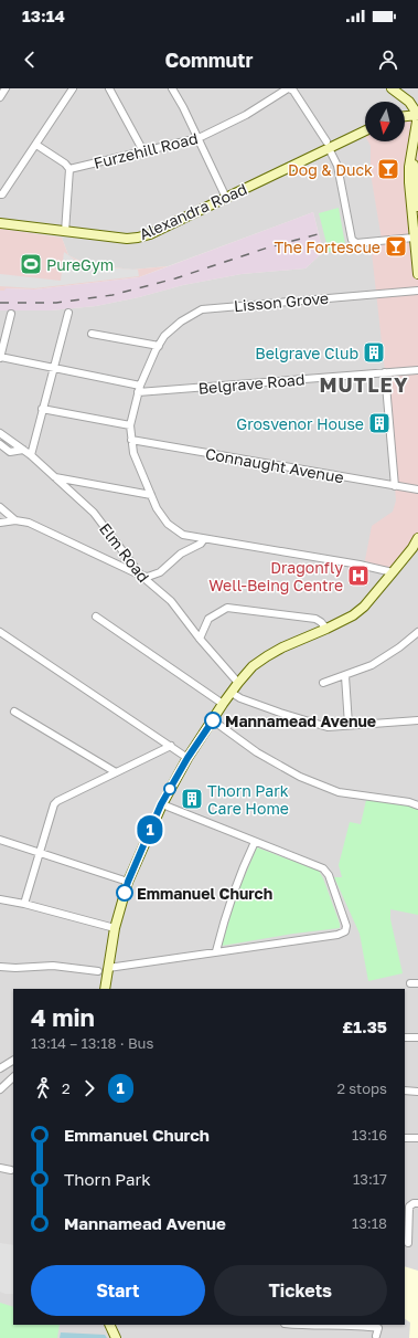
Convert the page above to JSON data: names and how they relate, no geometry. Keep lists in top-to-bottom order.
{
  "streets": {
    "main road": ["Alexandra Road"],
    "street": [
      "Furzehill Road",
      "Lisson Grove",
      "Belgrave Road",
      "Connaught Avenue",
      "Elm Road"
    ]
  },
  "crossings": [
    ["Lisson Grove", "Belgrave Road"],
    ["Lisson Grove", "Connaught Avenue"]
  ],
  "districts": ["MUTLEY"],
  "places": {
    "bar": ["Dog & Duck", "The Fortescue"],
    "sports": ["PureGym"],
    "building": ["Belgrave Club", "Grosvenor House", "Thorn Park Care Home"],
    "hospital": ["Dragonfly Well-Being Centre"],
    "other": ["Mannamead Avenue", "Emmanuel Church"]
  },
  "lines": ["bus line 1"],
  "north": "bottom",
  "page": {
    "status": "13:14",
    "header": "Commutr",
    "on_map": "1",
    "heading": ["4 min", "13:14 – 13:18 · Bus", "£1.35"],
    "legs": ["2", "1", "2 stops"],
    "list": [
      {
        "name": "Emmanuel Church",
        "value": "13:16"
      },
      {
        "name": "Thorn Park",
        "value": "13:17"
      },
      {
        "name": "Mannamead Avenue",
        "value": "13:18"
      }
    ],
    "buttons": ["Start", "Tickets"]
  }
}
